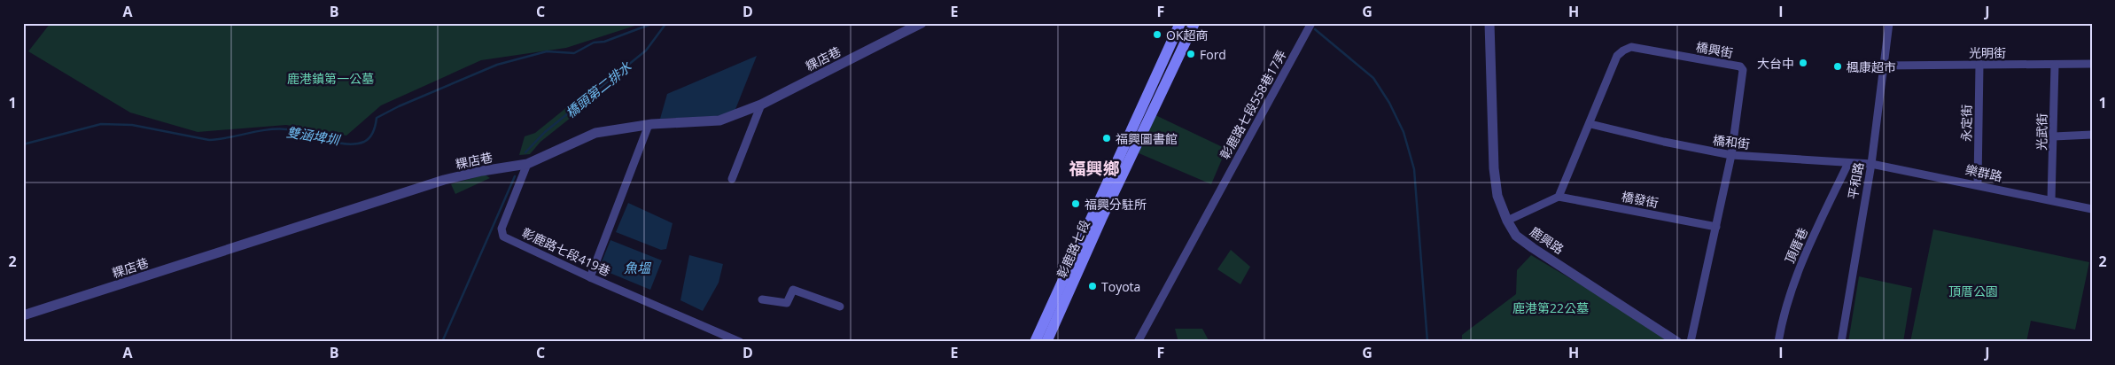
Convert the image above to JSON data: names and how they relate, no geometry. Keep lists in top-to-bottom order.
{
  "streets": {
    "main road": ["彰鹿路七段"],
    "street": [
      "橋興街",
      "光明街",
      "粿店巷",
      "彰鹿路七段558巷17弄",
      "永定街",
      "光武街",
      "橋和街",
      "樂群路",
      "平和路",
      "橋發街",
      "鹿興路",
      "頂厝巷",
      "彰鹿路七段419巷"
    ]
  },
  "crossings": [
    ["橋興街", "橋和街"],
    ["橋興街", "橋發街"],
    ["光明街", "永定街"],
    ["光明街", "光武街"],
    ["光明街", "平和路"],
    ["粿店巷", "彰鹿路七段419巷"],
    ["永定街", "樂群路"],
    ["光武街", "樂群路"],
    ["橋和街", "樂群路"],
    ["橋和街", "平和路"],
    ["橋和街", "頂厝巷"],
    ["樂群路", "平和路"]
  ],
  "districts": ["福興鄉"],
  "water": ["橋頭第二排水", "雙涵埤圳", "魚塭"],
  "parks": ["鹿港鎮第一公墓", "頂厝公園", "鹿港第22公墓"],
  "places": [
    "OK超商",
    "Ford",
    "大台中",
    "楓康超市",
    "福興圖書館",
    "福興分駐所",
    "Toyota"
  ],
  "grid": {
    "columns": [
      "A",
      "B",
      "C",
      "D",
      "E",
      "F",
      "G",
      "H",
      "I",
      "J"
    ],
    "rows": ["1", "2"]
  }
}
